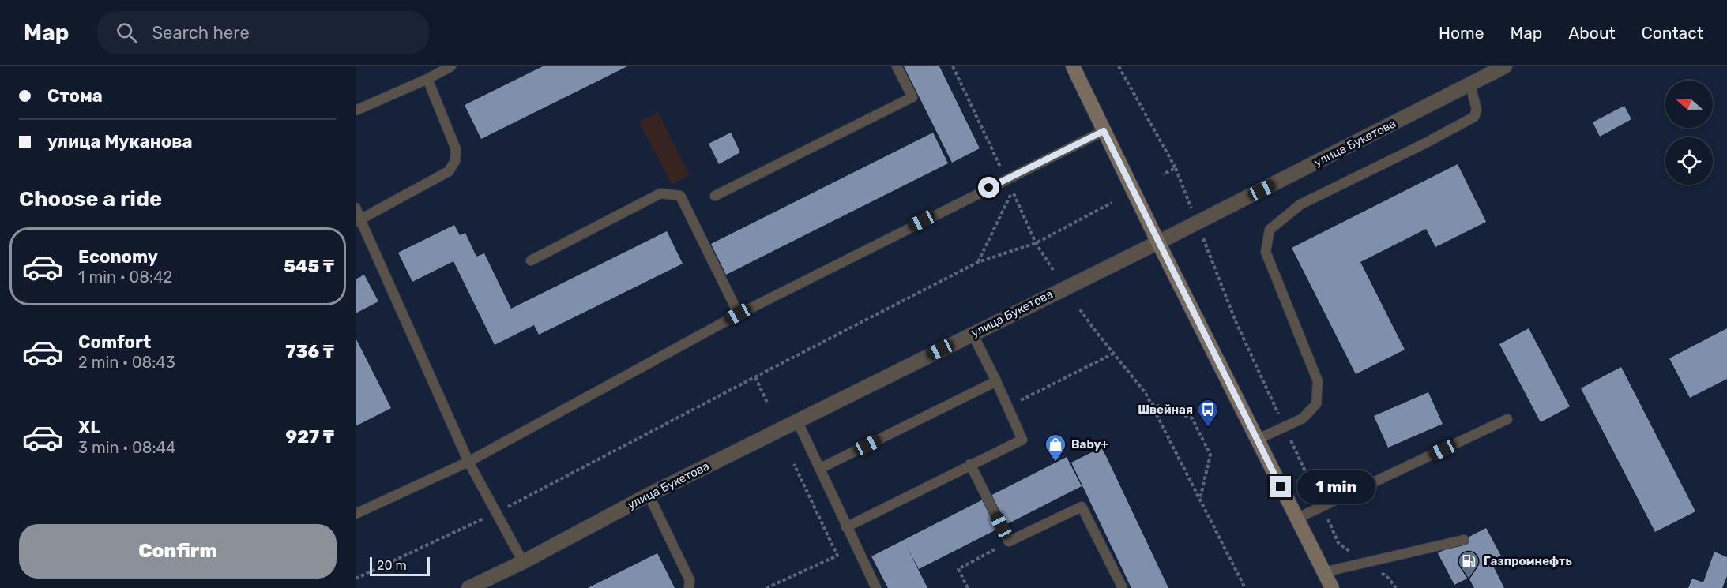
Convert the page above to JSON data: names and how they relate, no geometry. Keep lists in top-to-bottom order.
{
  "streets": {
    "street": ["улица Букетова"]
  },
  "places": {
    "bus stop": ["Швейная"],
    "shop": ["Baby+"],
    "fuel station": ["Газпромнефть"]
  },
  "scale_bar": "20 m",
  "north": "left",
  "page": {
    "header": "Map",
    "search": "Search here",
    "nav": [
      "Home",
      "Map",
      "About",
      "Contact"
    ],
    "banner": ["Стома", "улица Муканова"],
    "heading": "Choose a ride",
    "list": [
      {
        "name": "Economy",
        "note": "1 min · 08:42",
        "value": "545 ₸"
      },
      {
        "name": "Comfort",
        "note": "2 min · 08:43",
        "value": "736 ₸"
      },
      {
        "name": "XL",
        "note": "3 min · 08:44",
        "value": "927 ₸"
      }
    ],
    "bubble": "1 min",
    "buttons": "Confirm",
    "scale": "20 m"
  }
}
